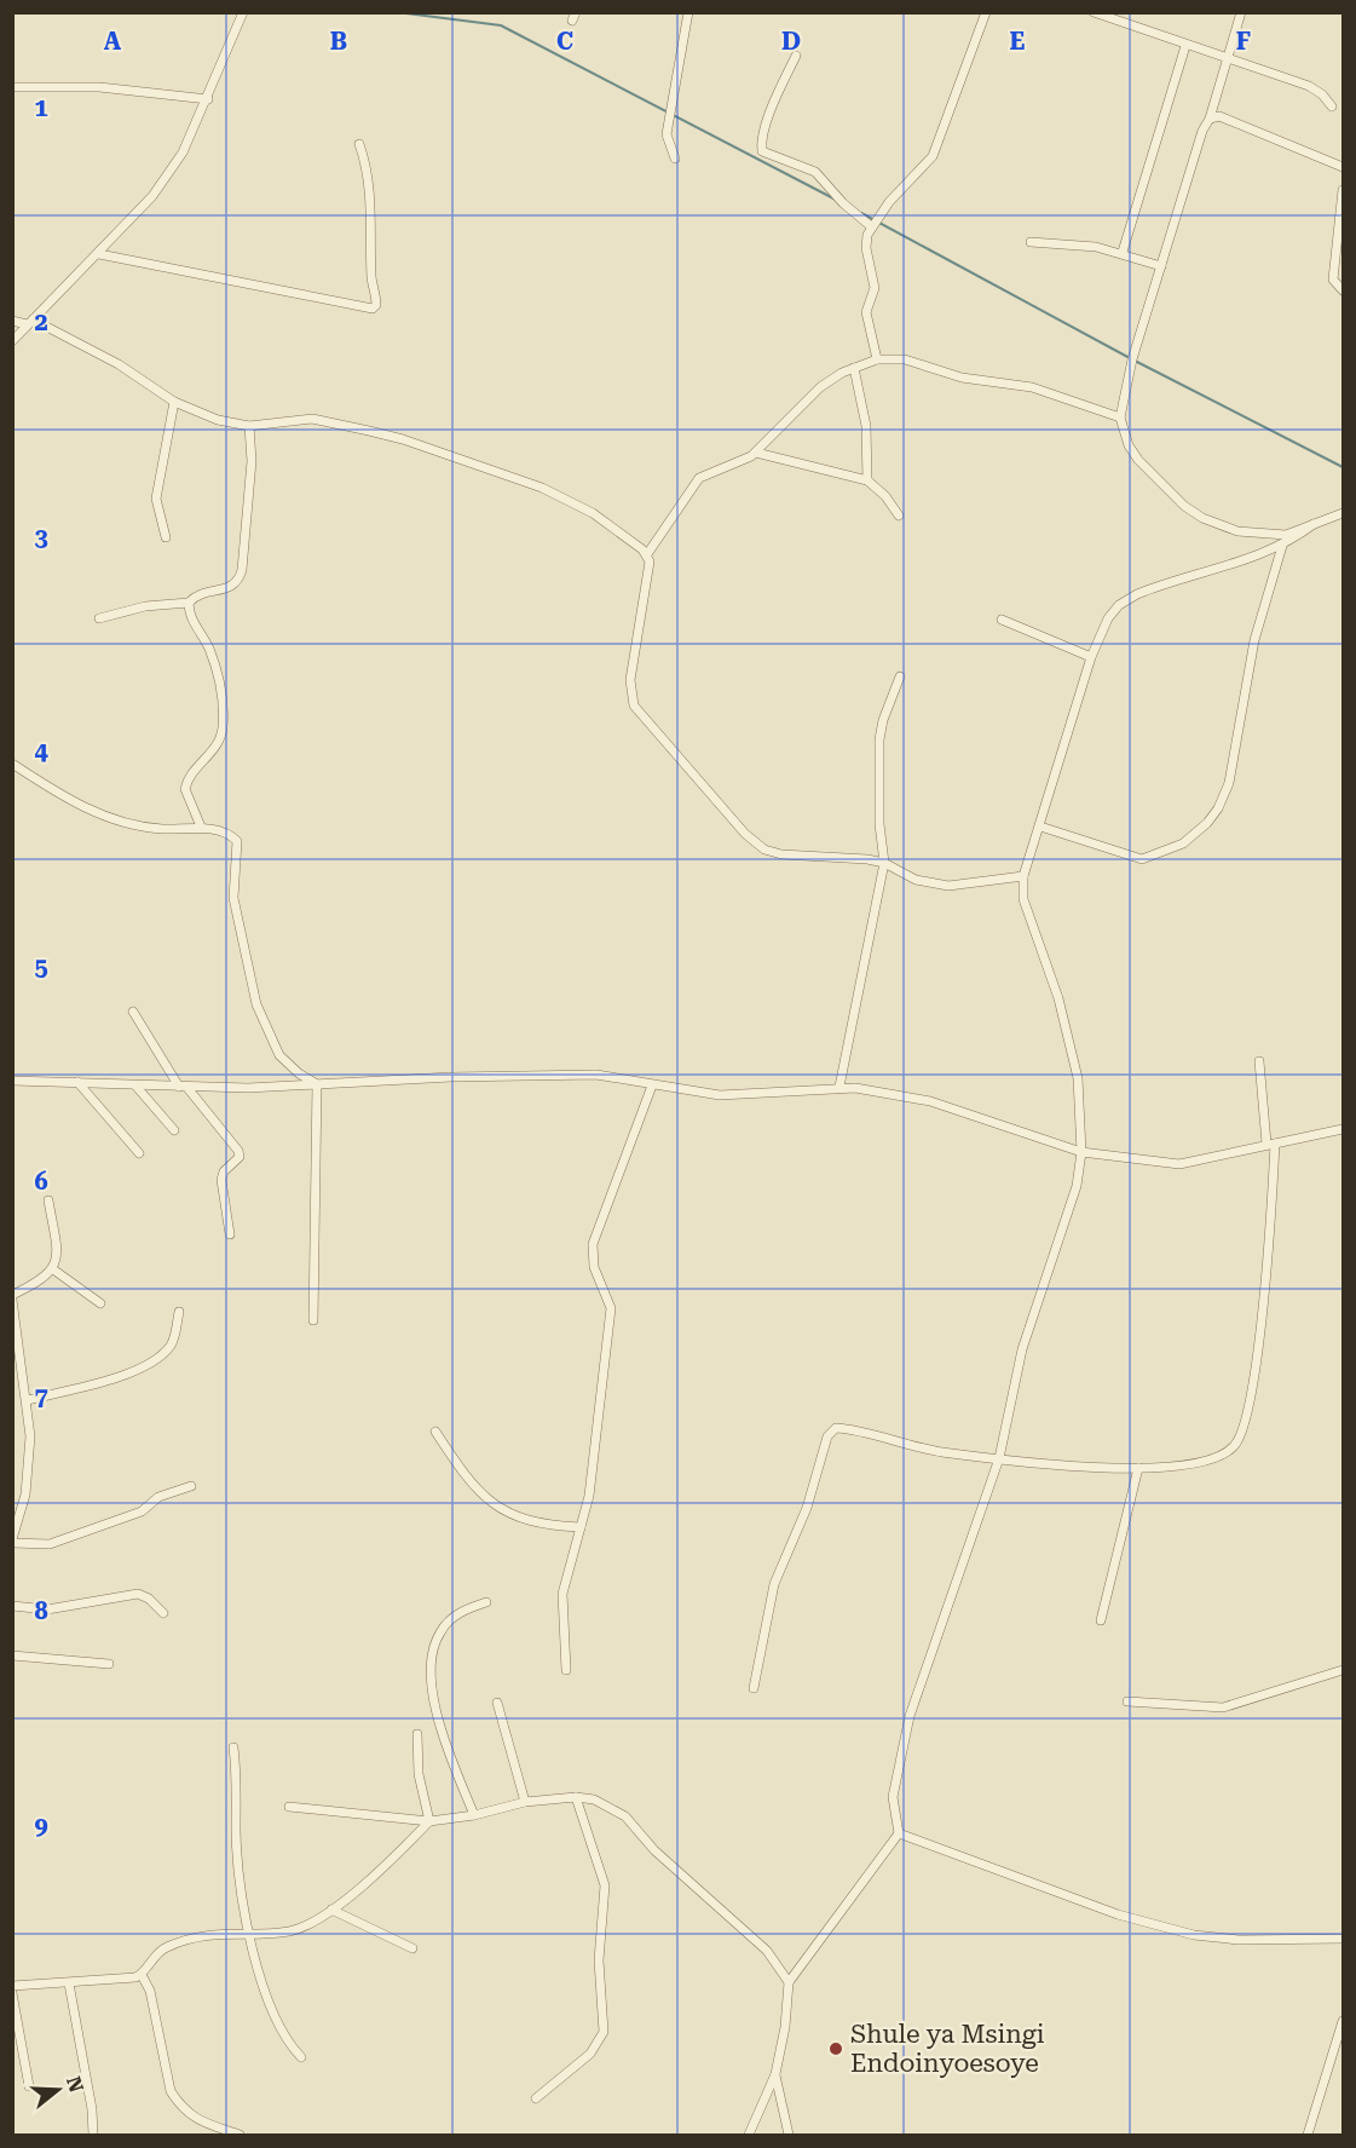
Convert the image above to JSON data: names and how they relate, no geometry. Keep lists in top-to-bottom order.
{
  "places": ["Shule ya Msingi Endoinyoesoye"],
  "north": "right",
  "grid": {
    "columns": [
      "A",
      "B",
      "C",
      "D",
      "E",
      "F"
    ],
    "rows": [
      "1",
      "2",
      "3",
      "4",
      "5",
      "6",
      "7",
      "8",
      "9"
    ]
  }
}
